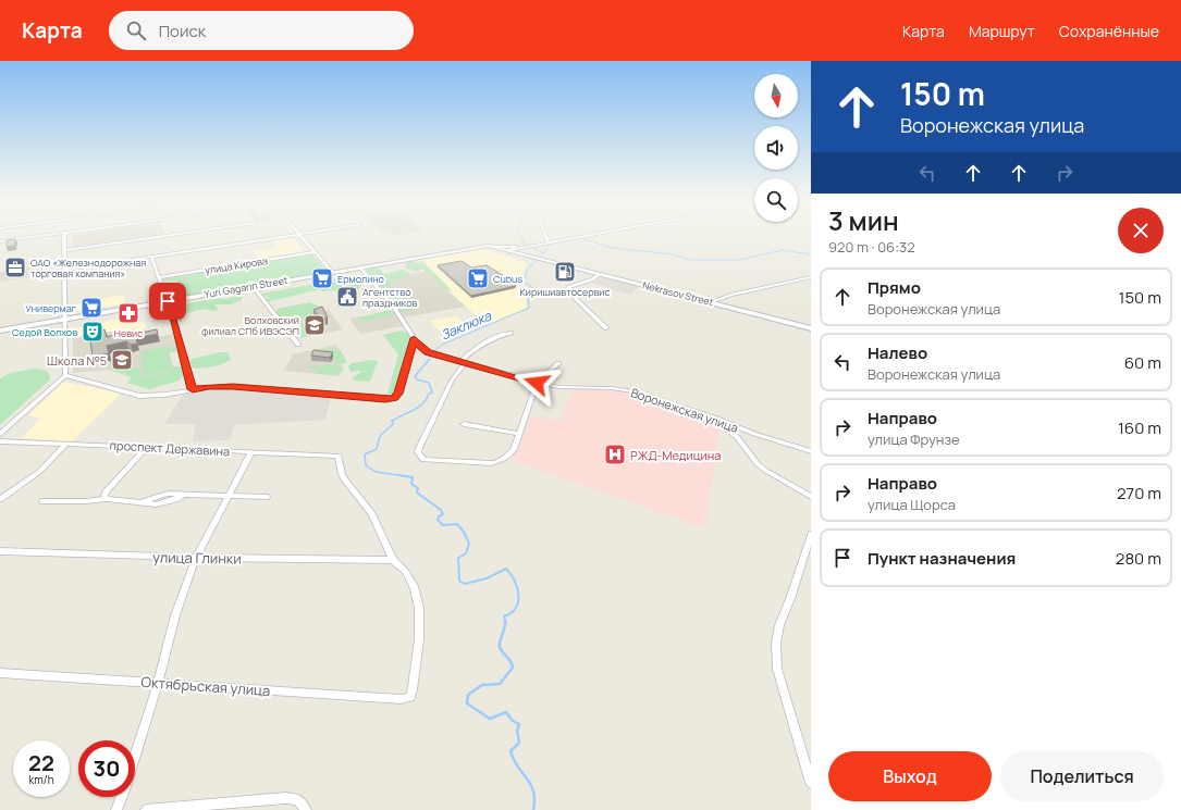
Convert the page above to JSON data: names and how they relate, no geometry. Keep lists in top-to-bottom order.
{
  "streets": {
    "main road": ["Yuri Gagarin Street", "Nekrasov Street"],
    "street": [
      "улица Кирова",
      "Воронежская улица",
      "проспект Державина",
      "улица Глинки",
      "Октябрьская улица"
    ]
  },
  "crossings": [
    ["проспект Державина", "улица Глинки"],
    ["проспект Державина", "Октябрьская улица"],
    ["улица Глинки", "Октябрьская улица"]
  ],
  "water": ["Заклюка"],
  "places": {
    "office": ["ОАО «Железнодорожная торговая компания»"],
    "fuel station": ["Киришиавтосервис"],
    "supermarket": ["Ермолино", "Cubus", "Универмаг"],
    "public building": ["Агентство праздников"],
    "pharmacy": ["Невис"],
    "school or university": ["Волховский филиал СПб ИВЭСЭП", "Школа №5"],
    "theatre": ["Седой Волхов"],
    "hospital": ["РЖД-Медицина"]
  },
  "north": "bottom",
  "page": {
    "header": "Карта",
    "search": "Поиск",
    "nav": ["Карта", "Маршрут", "Сохранённые"],
    "turn": ["150 m", "Воронежская улица"],
    "heading": ["3 мин", "920 m · 06:32"],
    "list": [
      {
        "name": "Прямо",
        "note": "Воронежская улица",
        "value": "150 m"
      },
      {
        "name": "Налево",
        "note": "Воронежская улица",
        "value": "60 m"
      },
      {
        "name": "Направо",
        "note": "улица Фрунзе",
        "value": "160 m"
      },
      {
        "name": "Направо",
        "note": "улица Щорса",
        "value": "270 m"
      },
      {
        "name": "Пункт назначения",
        "value": "280 m"
      }
    ],
    "speed": "22 km/h",
    "limit": "30",
    "buttons": ["Выход", "Поделиться"]
  }
}
